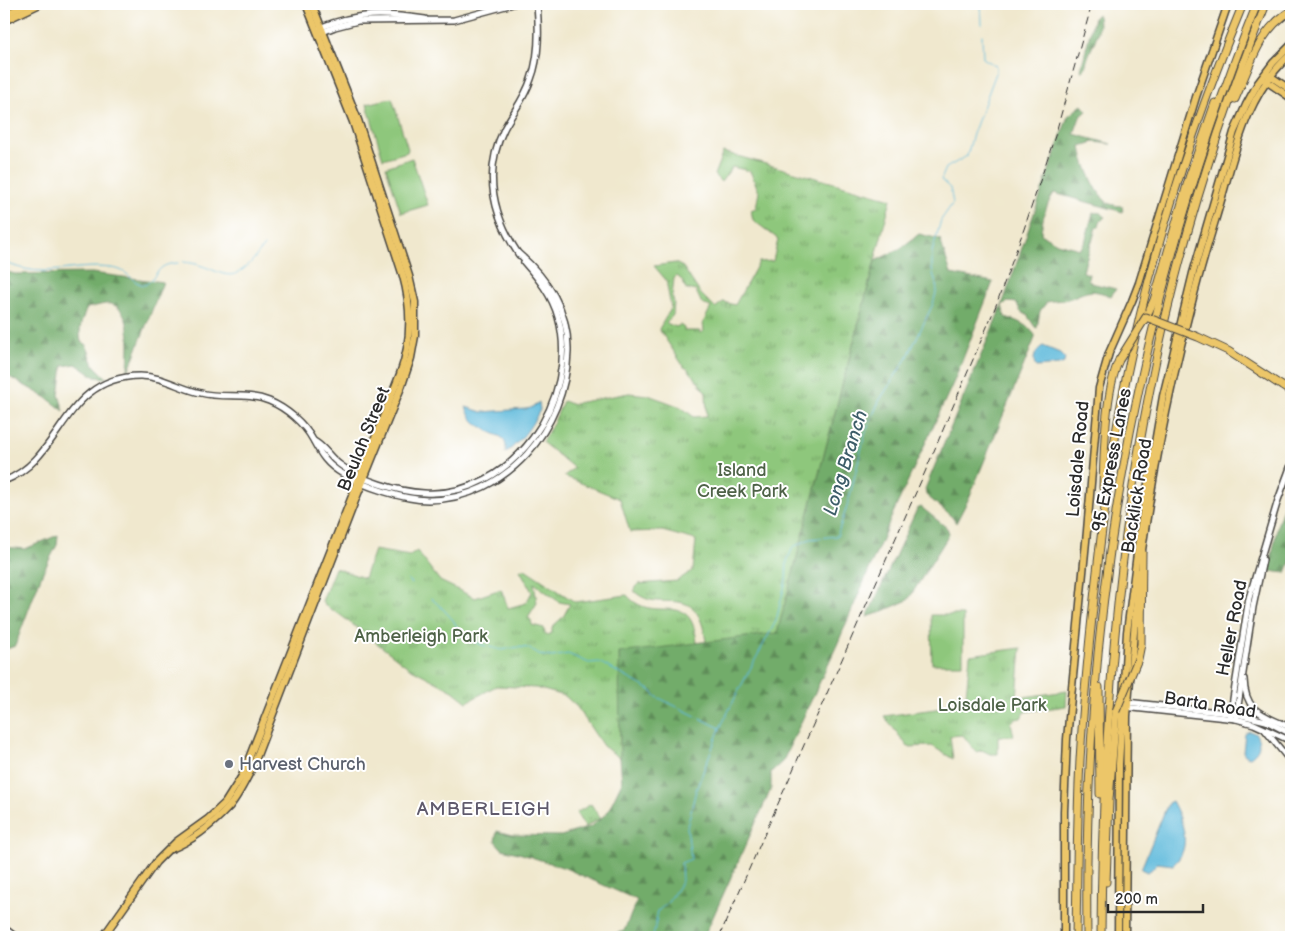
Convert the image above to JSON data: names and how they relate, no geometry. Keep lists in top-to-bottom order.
{
  "streets": {
    "highway": ["95 Express Lanes"],
    "main road": ["Beulah Street", "Loisdale Road", "Backlick Road"],
    "street": ["Heller Road", "Barta Road"]
  },
  "crossings": [
    ["Backlick Road", "Barta Road"],
    ["Heller Road", "Barta Road"]
  ],
  "districts": ["AMBERLEIGH"],
  "water": ["Long Branch"],
  "parks": ["Island Creek Park", "Amberleigh Park", "Loisdale Park"],
  "places": ["Harvest Church"],
  "scale_bar": "200 m"
}
